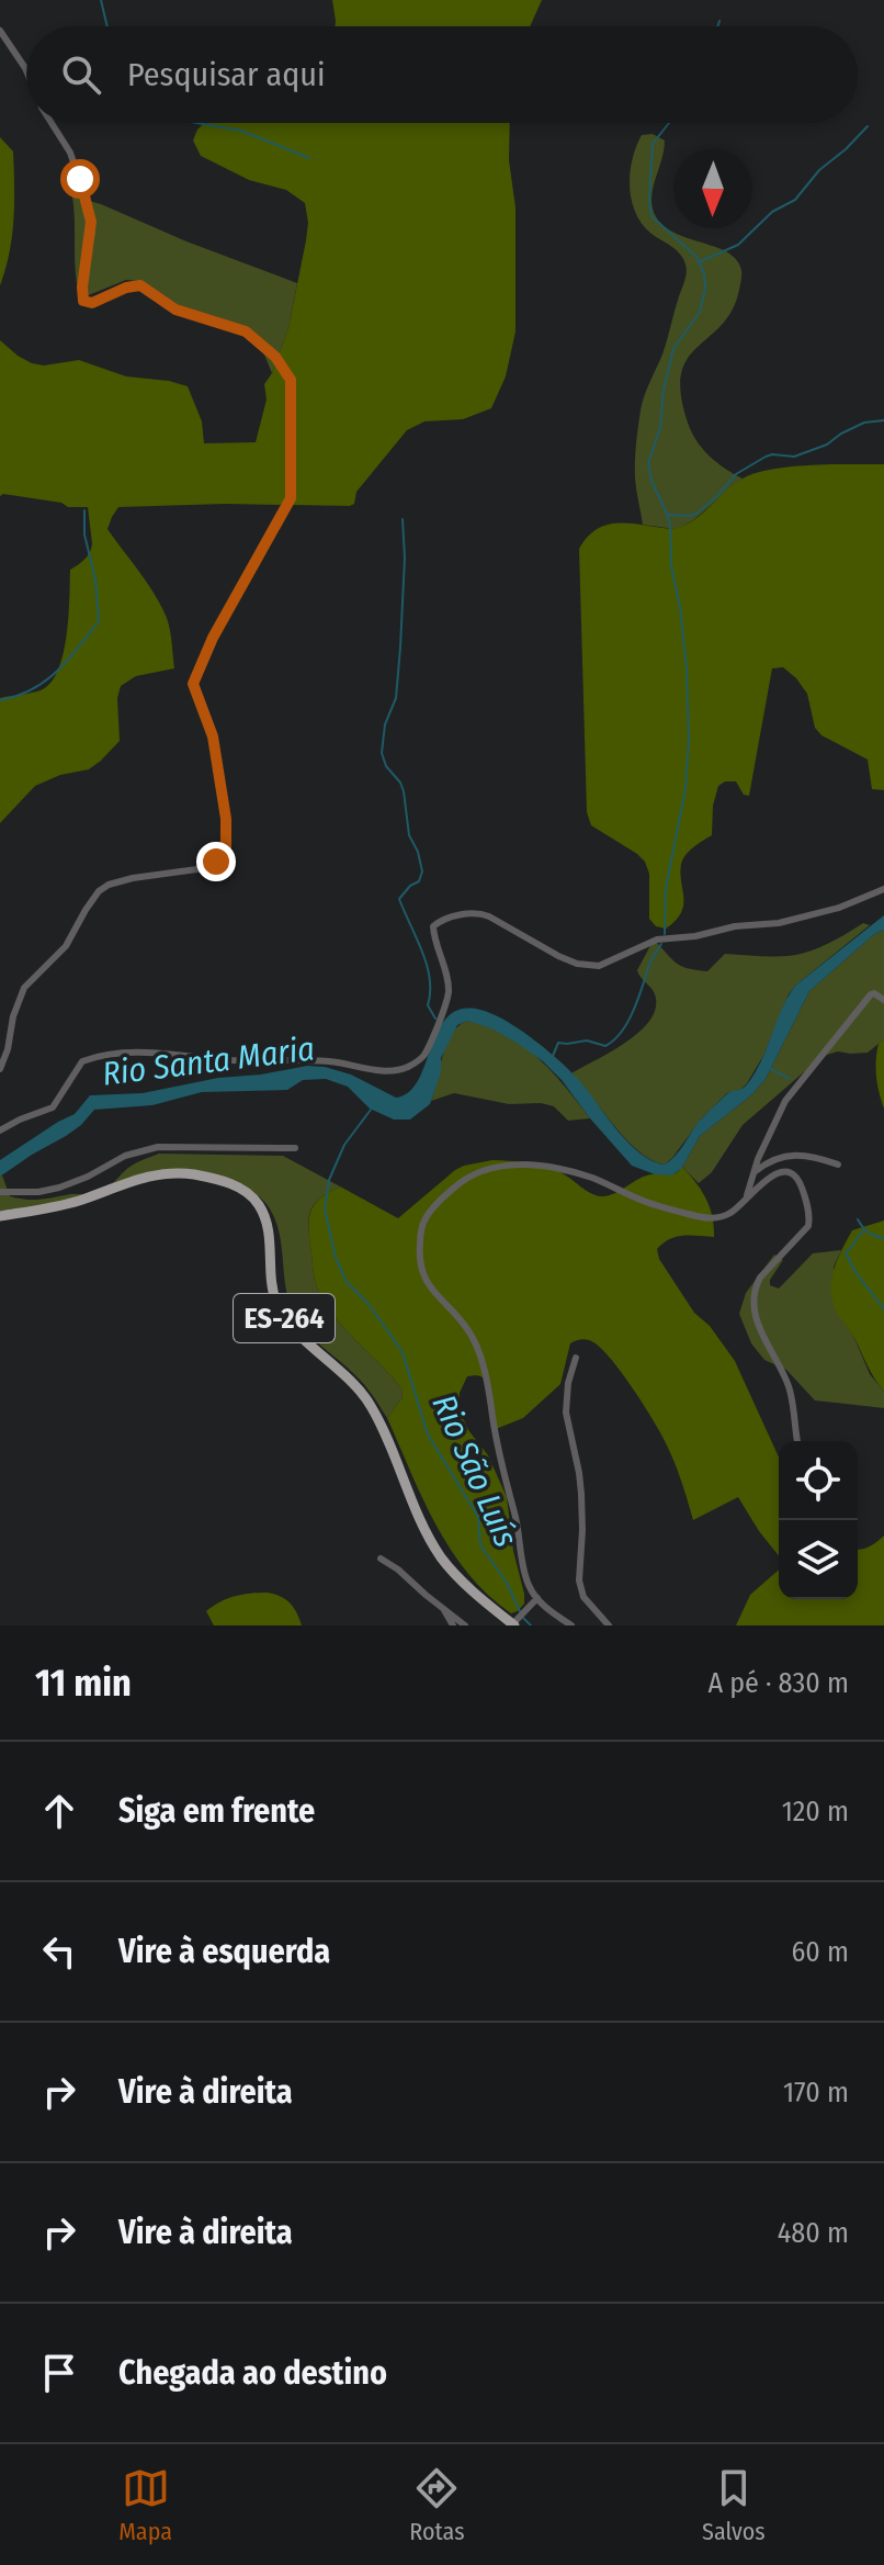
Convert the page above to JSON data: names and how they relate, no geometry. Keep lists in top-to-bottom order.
{
  "streets": {
    "main road": ["ES-264"]
  },
  "water": ["Rio Santa Maria", "Rio São Luís"],
  "north": "bottom",
  "page": {
    "search": "Pesquisar aqui",
    "heading": ["11 min", "A pé · 830 m"],
    "list": [
      ["Siga em frente", "120 m"],
      ["Vire à esquerda", "60 m"],
      ["Vire à direita", "170 m"],
      ["Vire à direita", "480 m"],
      "Chegada ao destino"
    ],
    "nav": ["Mapa", "Rotas", "Salvos"]
  }
}
